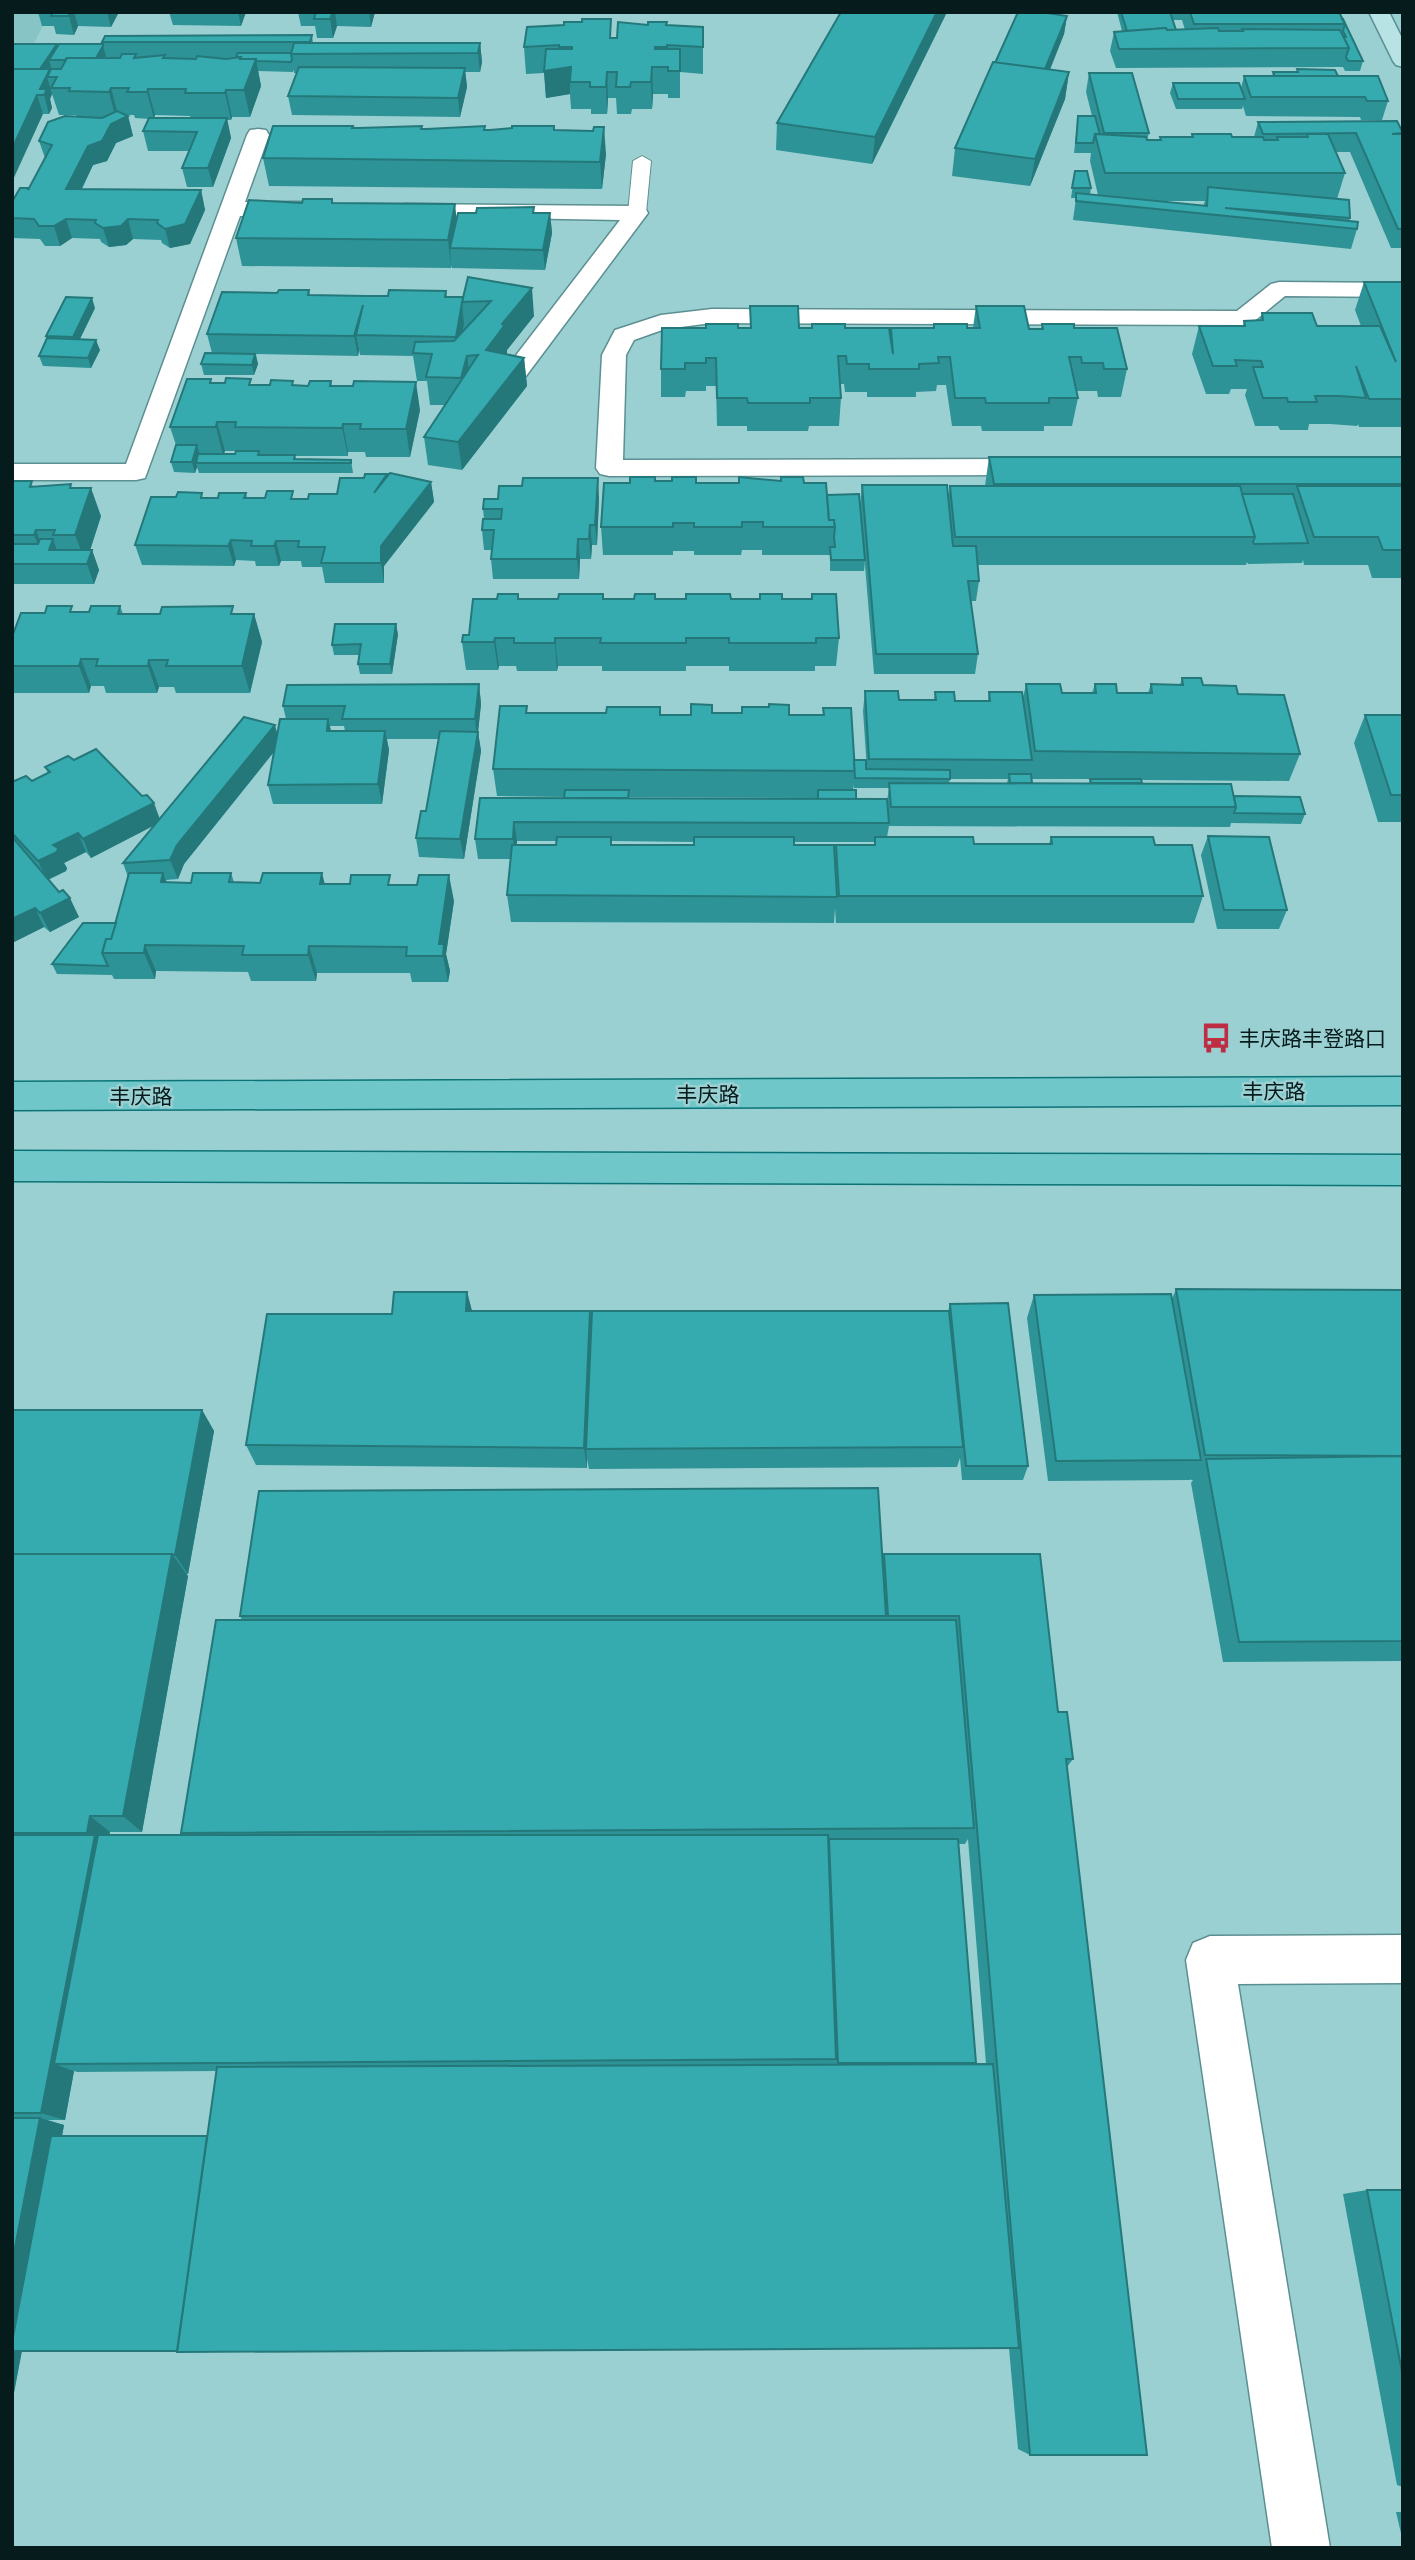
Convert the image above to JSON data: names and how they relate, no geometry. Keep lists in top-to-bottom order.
{
  "streets": {
    "main road": ["丰庆路"]
  },
  "places": {
    "bus stop": ["丰庆路丰登路口"]
  }
}
